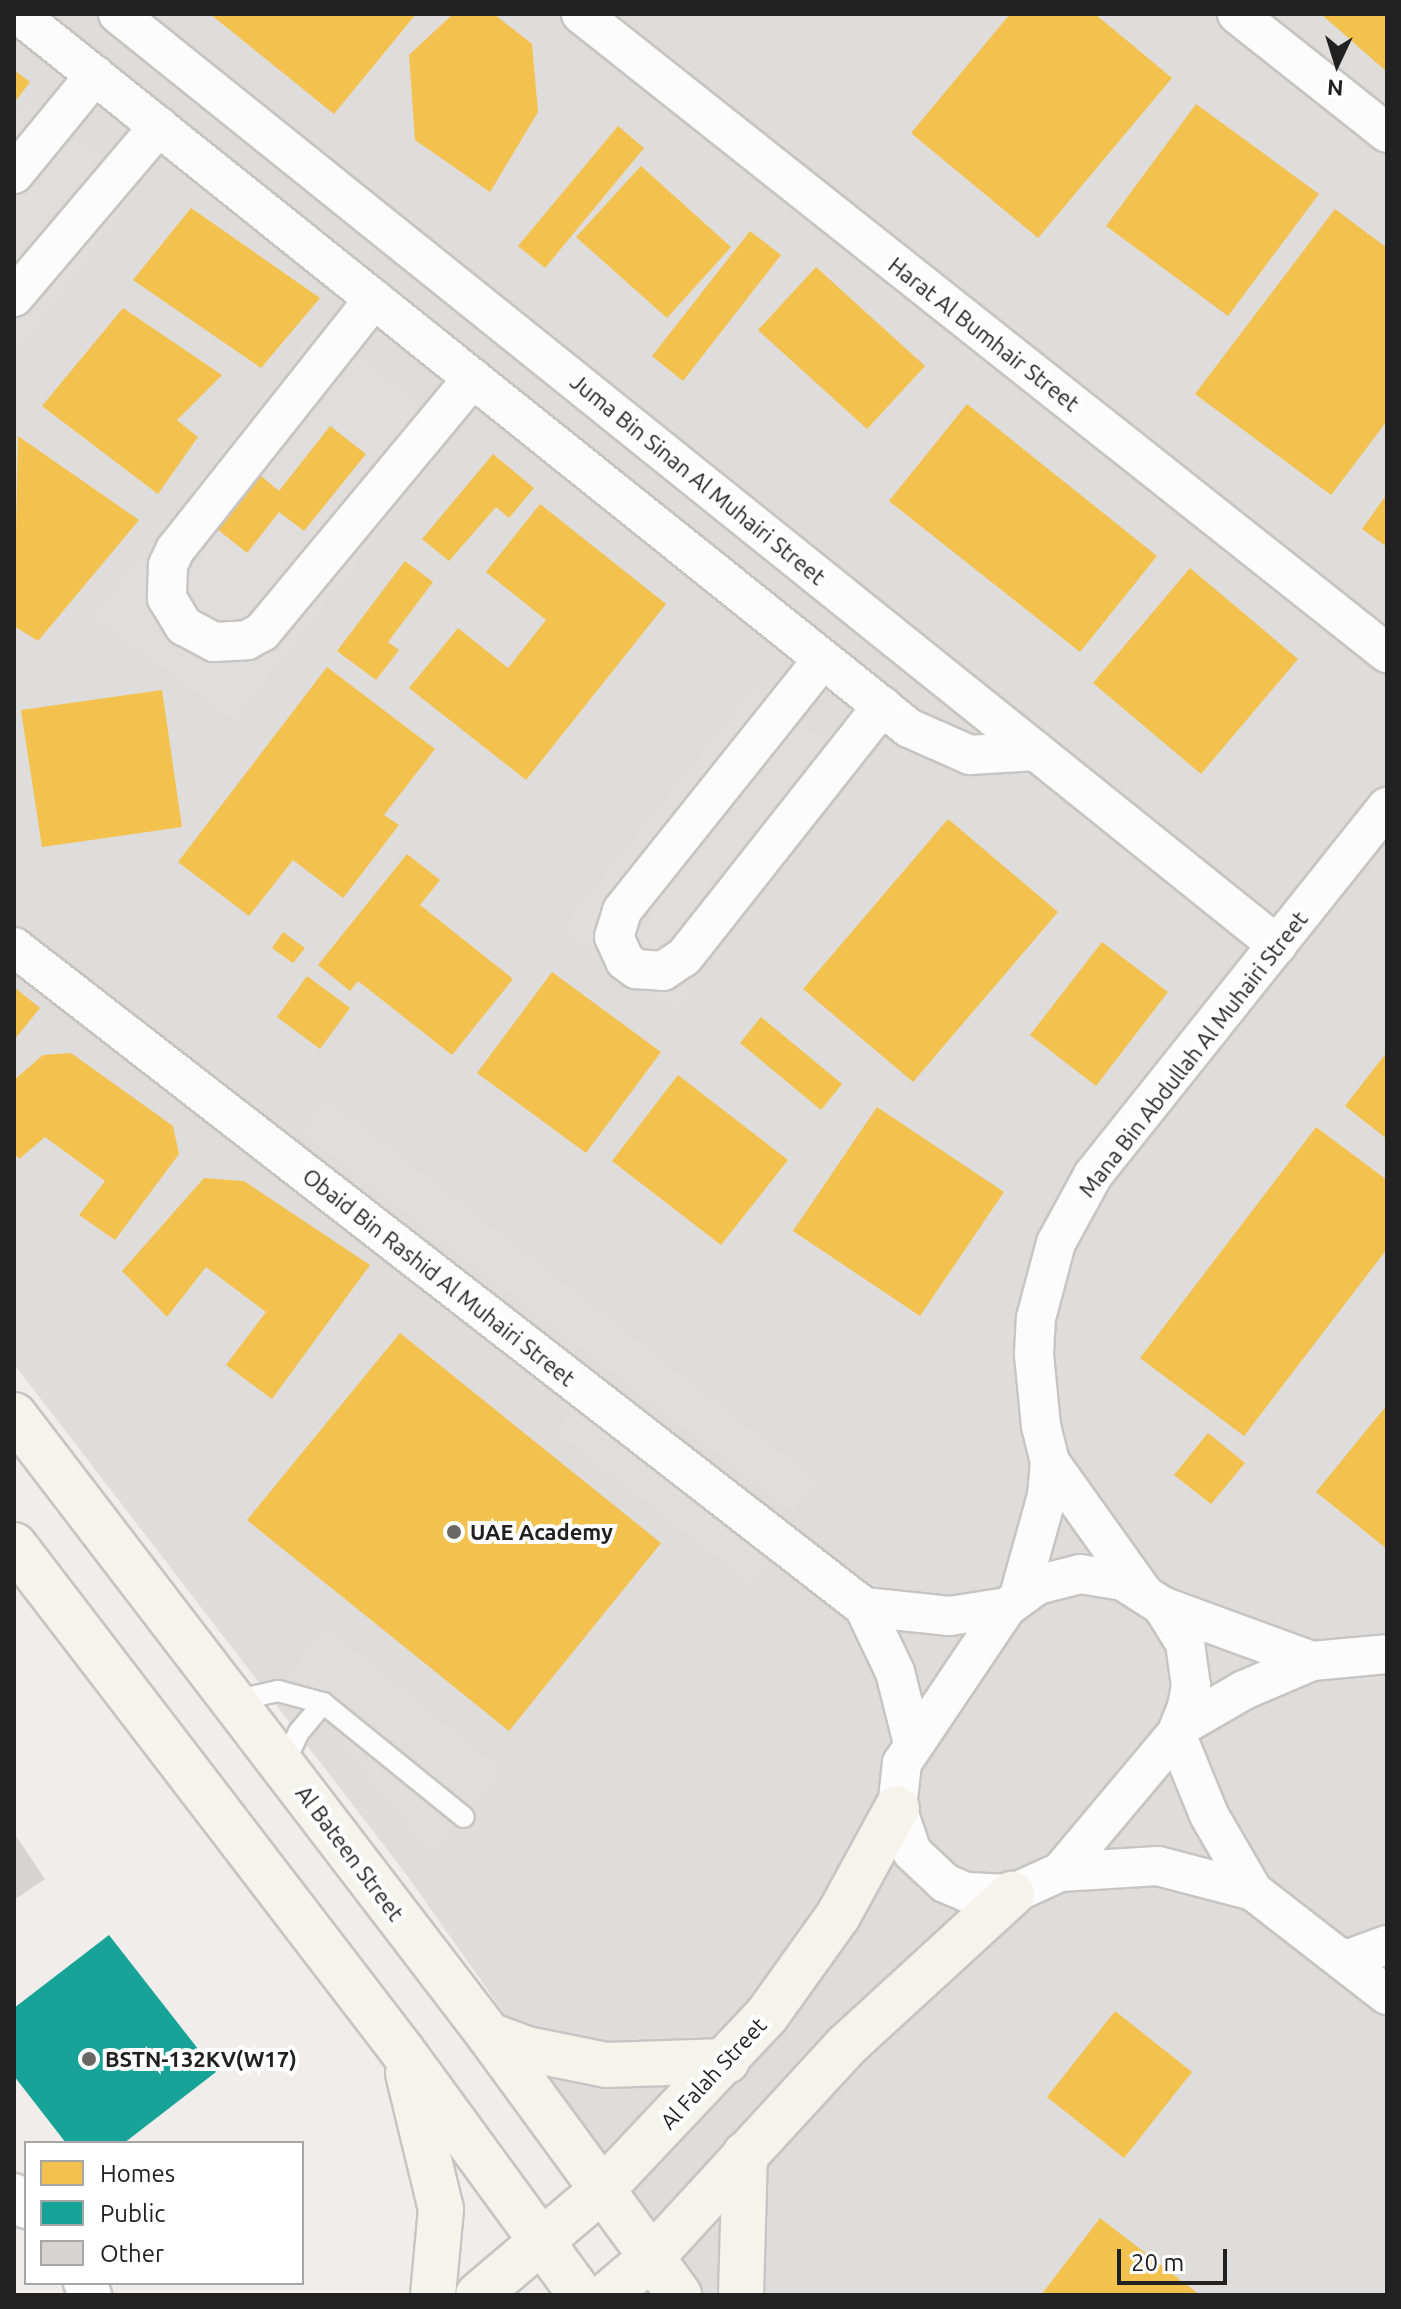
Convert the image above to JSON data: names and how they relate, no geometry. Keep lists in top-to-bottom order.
{
  "streets": {
    "main road": ["Al Bateen Street", "Al Falah Street"],
    "street": [
      "Harat Al Bumhair Street",
      "Juma Bin Sinan Al Muhairi Street",
      "Mana Bin Abdullah Al Muhairi Street",
      "Obaid Bin Rashid Al Muhairi Street"
    ]
  },
  "crossings": [
    ["Juma Bin Sinan Al Muhairi Street", "Mana Bin Abdullah Al Muhairi Street"],
    ["Al Bateen Street", "Al Falah Street"]
  ],
  "places": ["UAE Academy", "BSTN-132KV(W17)"],
  "legend": ["Homes", "Public", "Other"],
  "scale_bar": "20 m",
  "north": "bottom"
}
